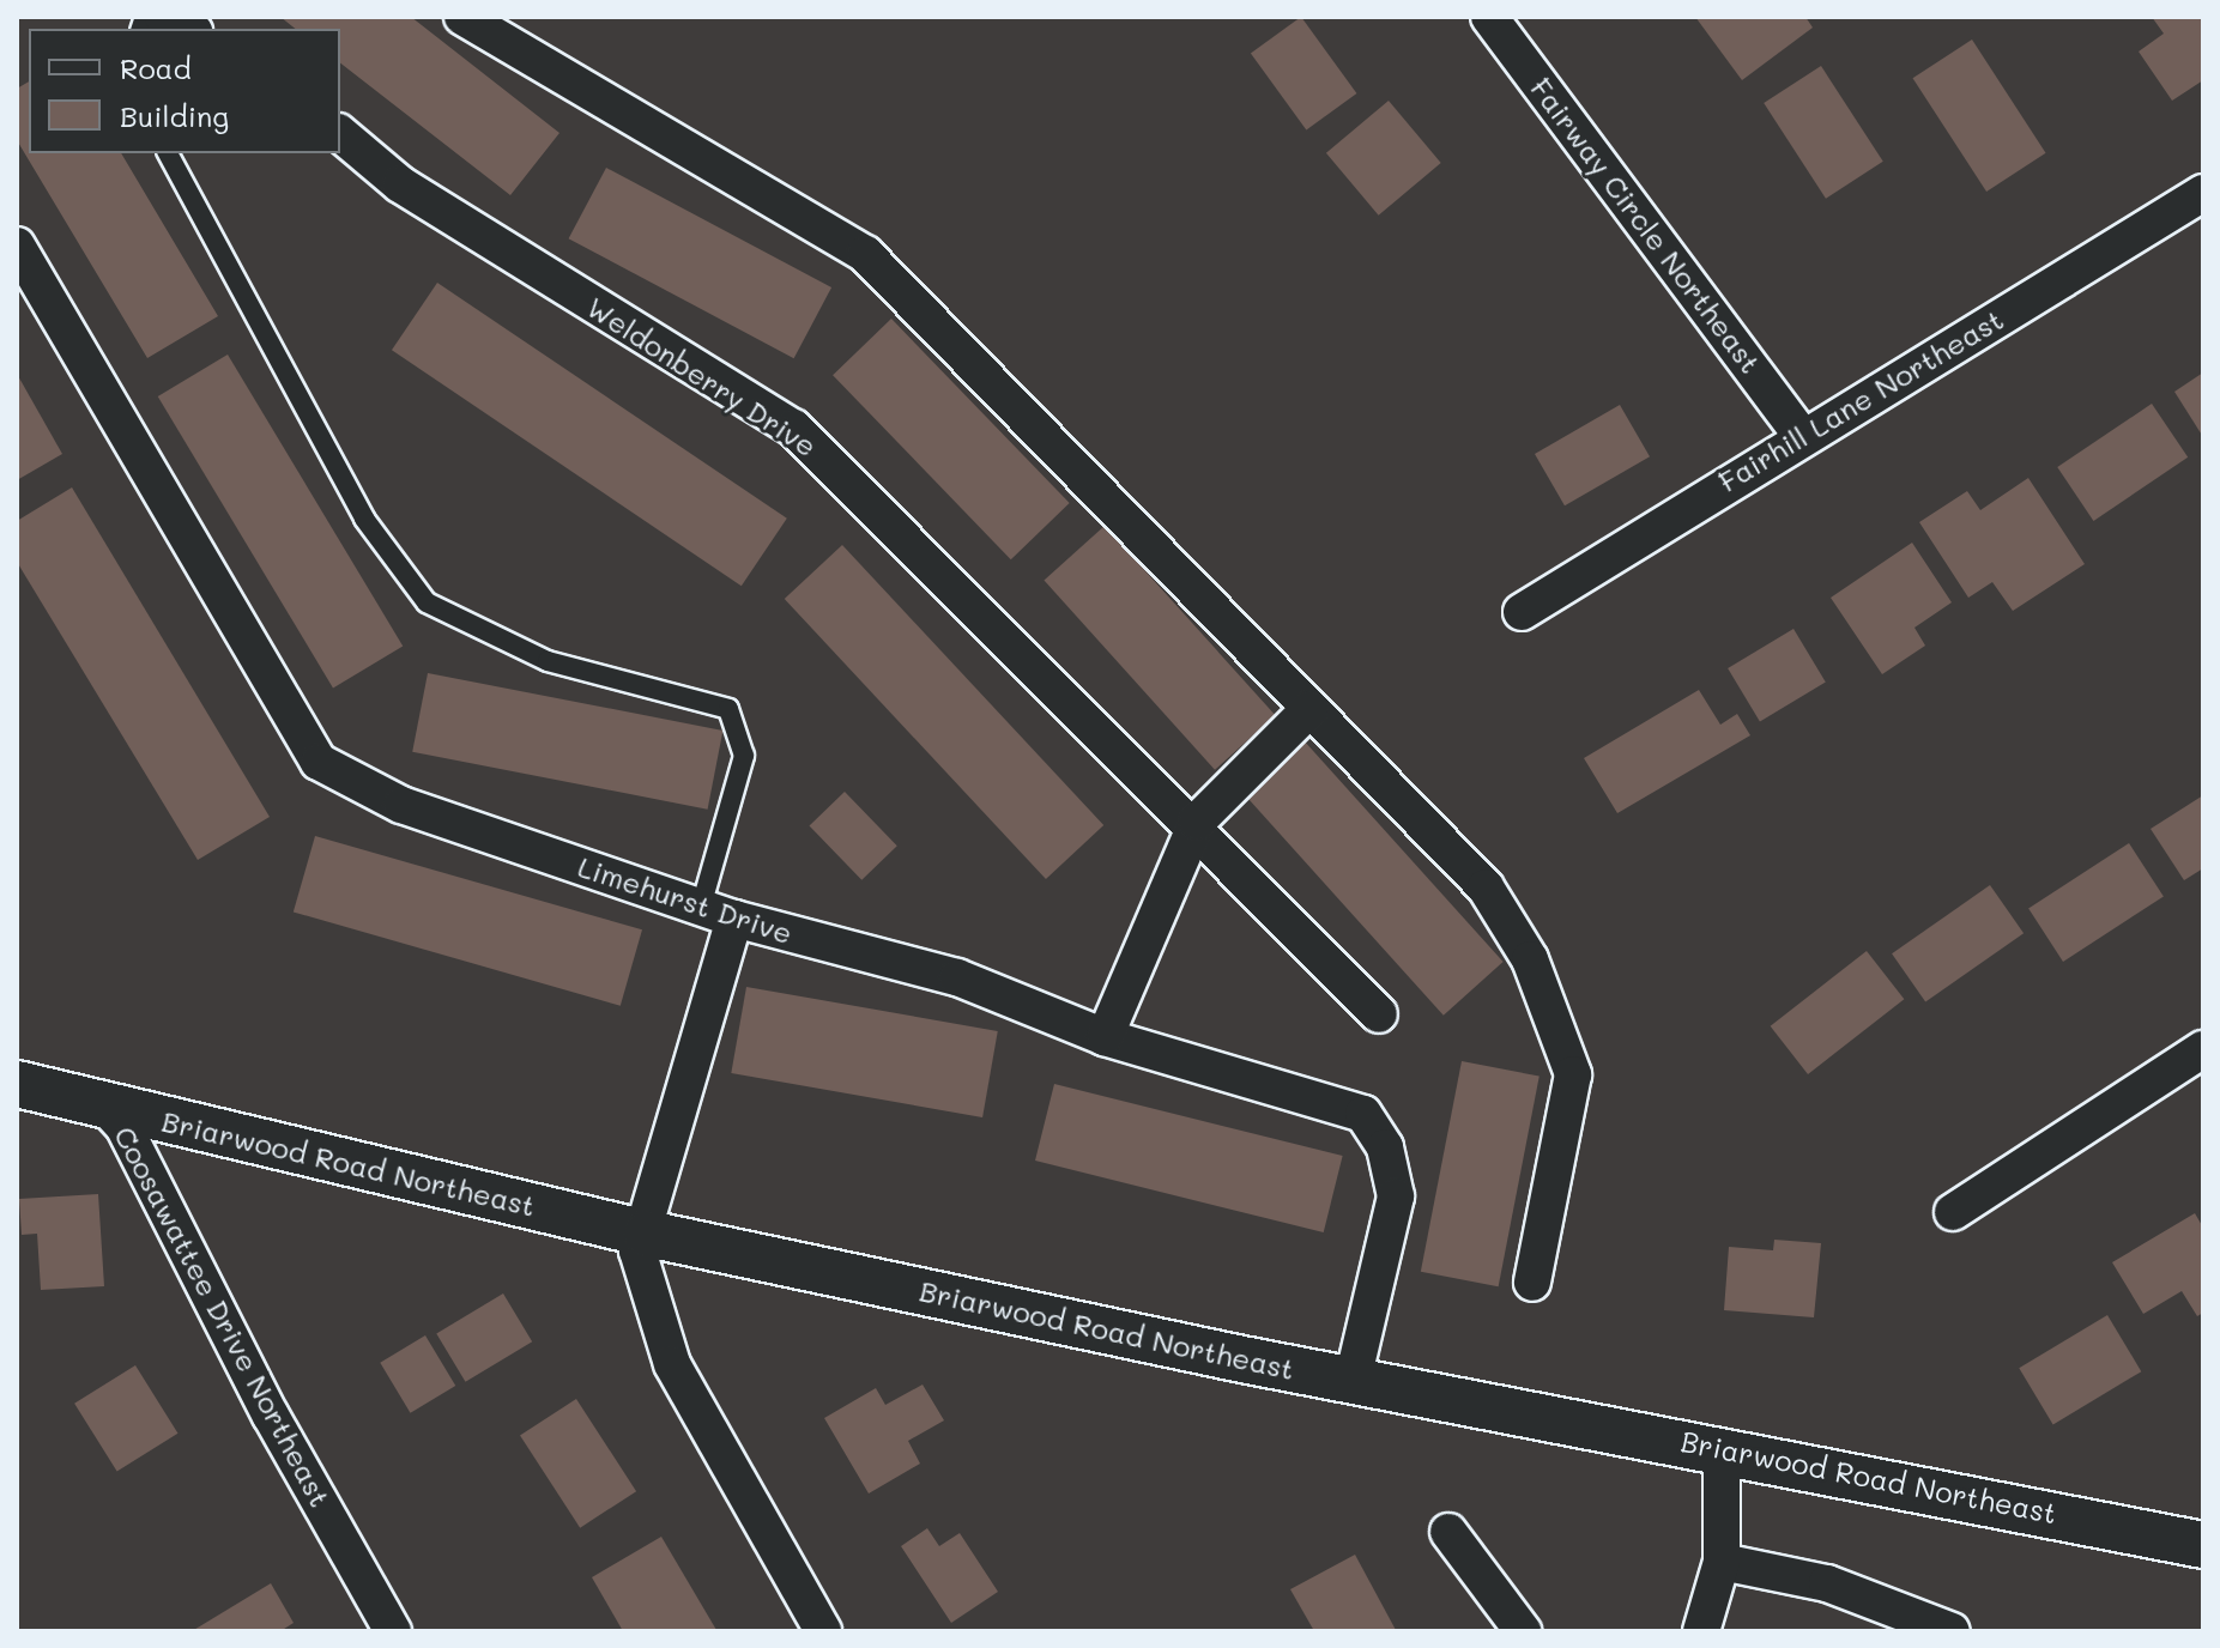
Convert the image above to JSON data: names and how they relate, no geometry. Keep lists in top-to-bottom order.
{
  "streets": {
    "street": [
      "Fairway Circle Northeast",
      "Weldonberry Drive",
      "Fairhill Lane Northeast",
      "Limehurst Drive",
      "Briarwood Road Northeast",
      "Coosawattee Drive Northeast"
    ]
  },
  "crossings": [
    ["Fairway Circle Northeast", "Fairhill Lane Northeast"],
    ["Limehurst Drive", "Briarwood Road Northeast"],
    ["Briarwood Road Northeast", "Coosawattee Drive Northeast"]
  ],
  "legend": ["Road", "Building"]
}
